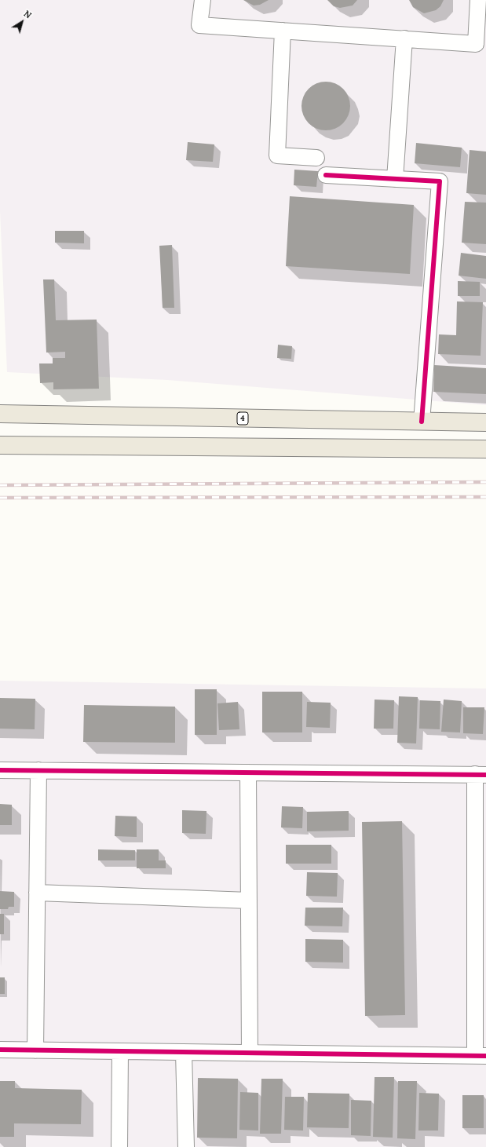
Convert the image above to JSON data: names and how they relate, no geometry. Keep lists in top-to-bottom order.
{
  "streets": {
    "main road": ["4"]
  },
  "north": "top right"
}
